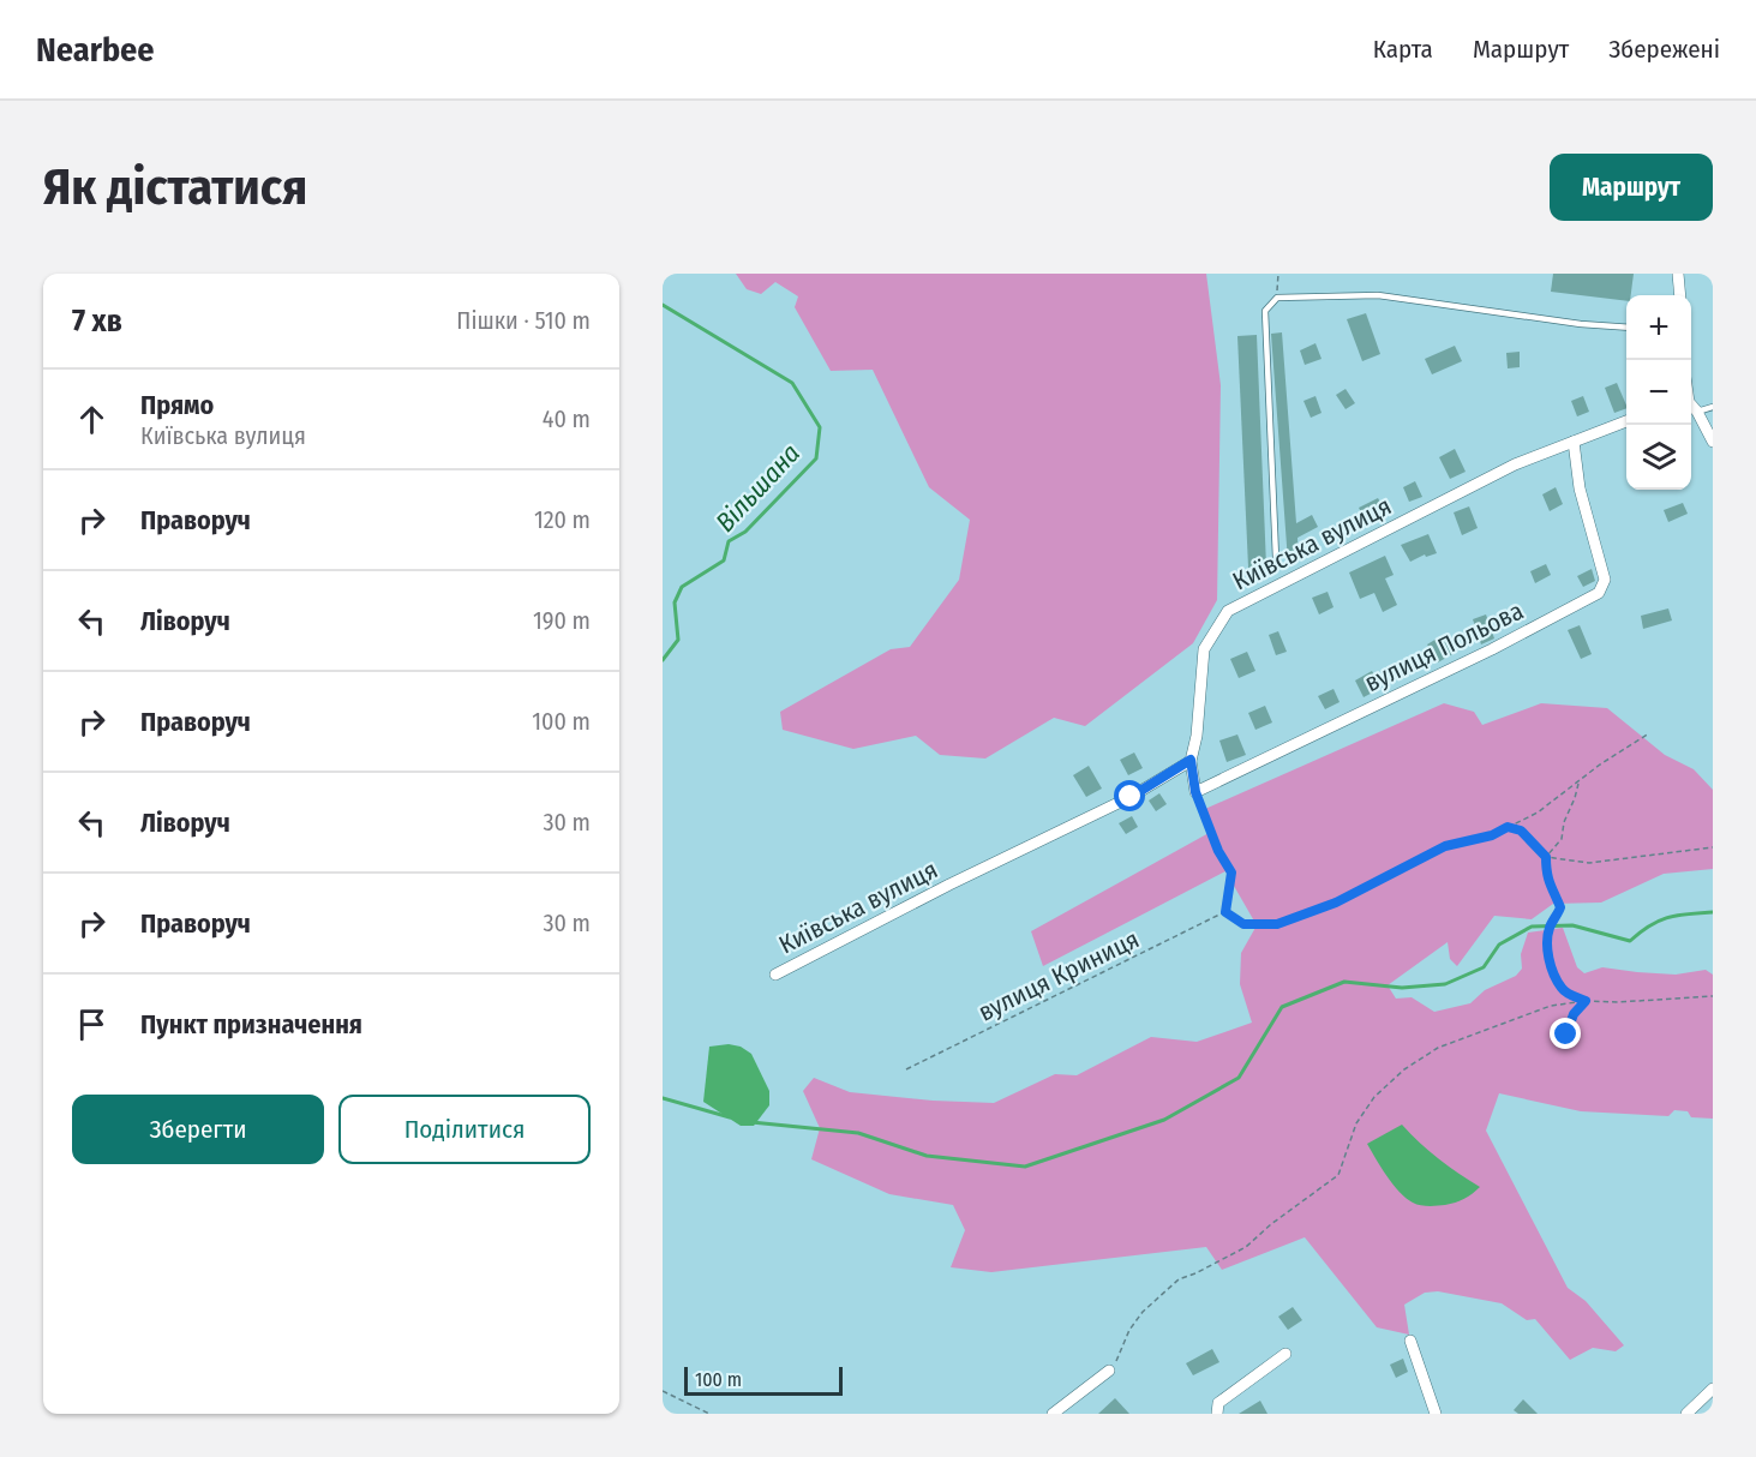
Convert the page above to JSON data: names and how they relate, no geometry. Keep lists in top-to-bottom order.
{
  "streets": {
    "street": ["Київська вулиця", "вулиця Польова"],
    "path": ["вулиця Криниця"]
  },
  "crossings": [
    ["Київська вулиця", "вулиця Польова"]
  ],
  "water": ["Вільшана"],
  "scale_bar": "100 m",
  "page": {
    "header": "Nearbee",
    "nav": ["Карта", "Маршрут", "Збережені"],
    "buttons": [
      "Маршрут",
      ["Зберегти", "Поділитися"]
    ],
    "title": "Як дістатися",
    "heading": ["7 хв", "Пішки · 510 m"],
    "map_buttons": ["+", "−"],
    "list": [
      ["Прямо", "Київська вулиця", "40 m"],
      ["Праворуч", "120 m"],
      ["Ліворуч", "190 m"],
      ["Праворуч", "100 m"],
      ["Ліворуч", "30 m"],
      ["Праворуч", "30 m"],
      "Пункт призначення"
    ],
    "scale": "100 m"
  }
}
